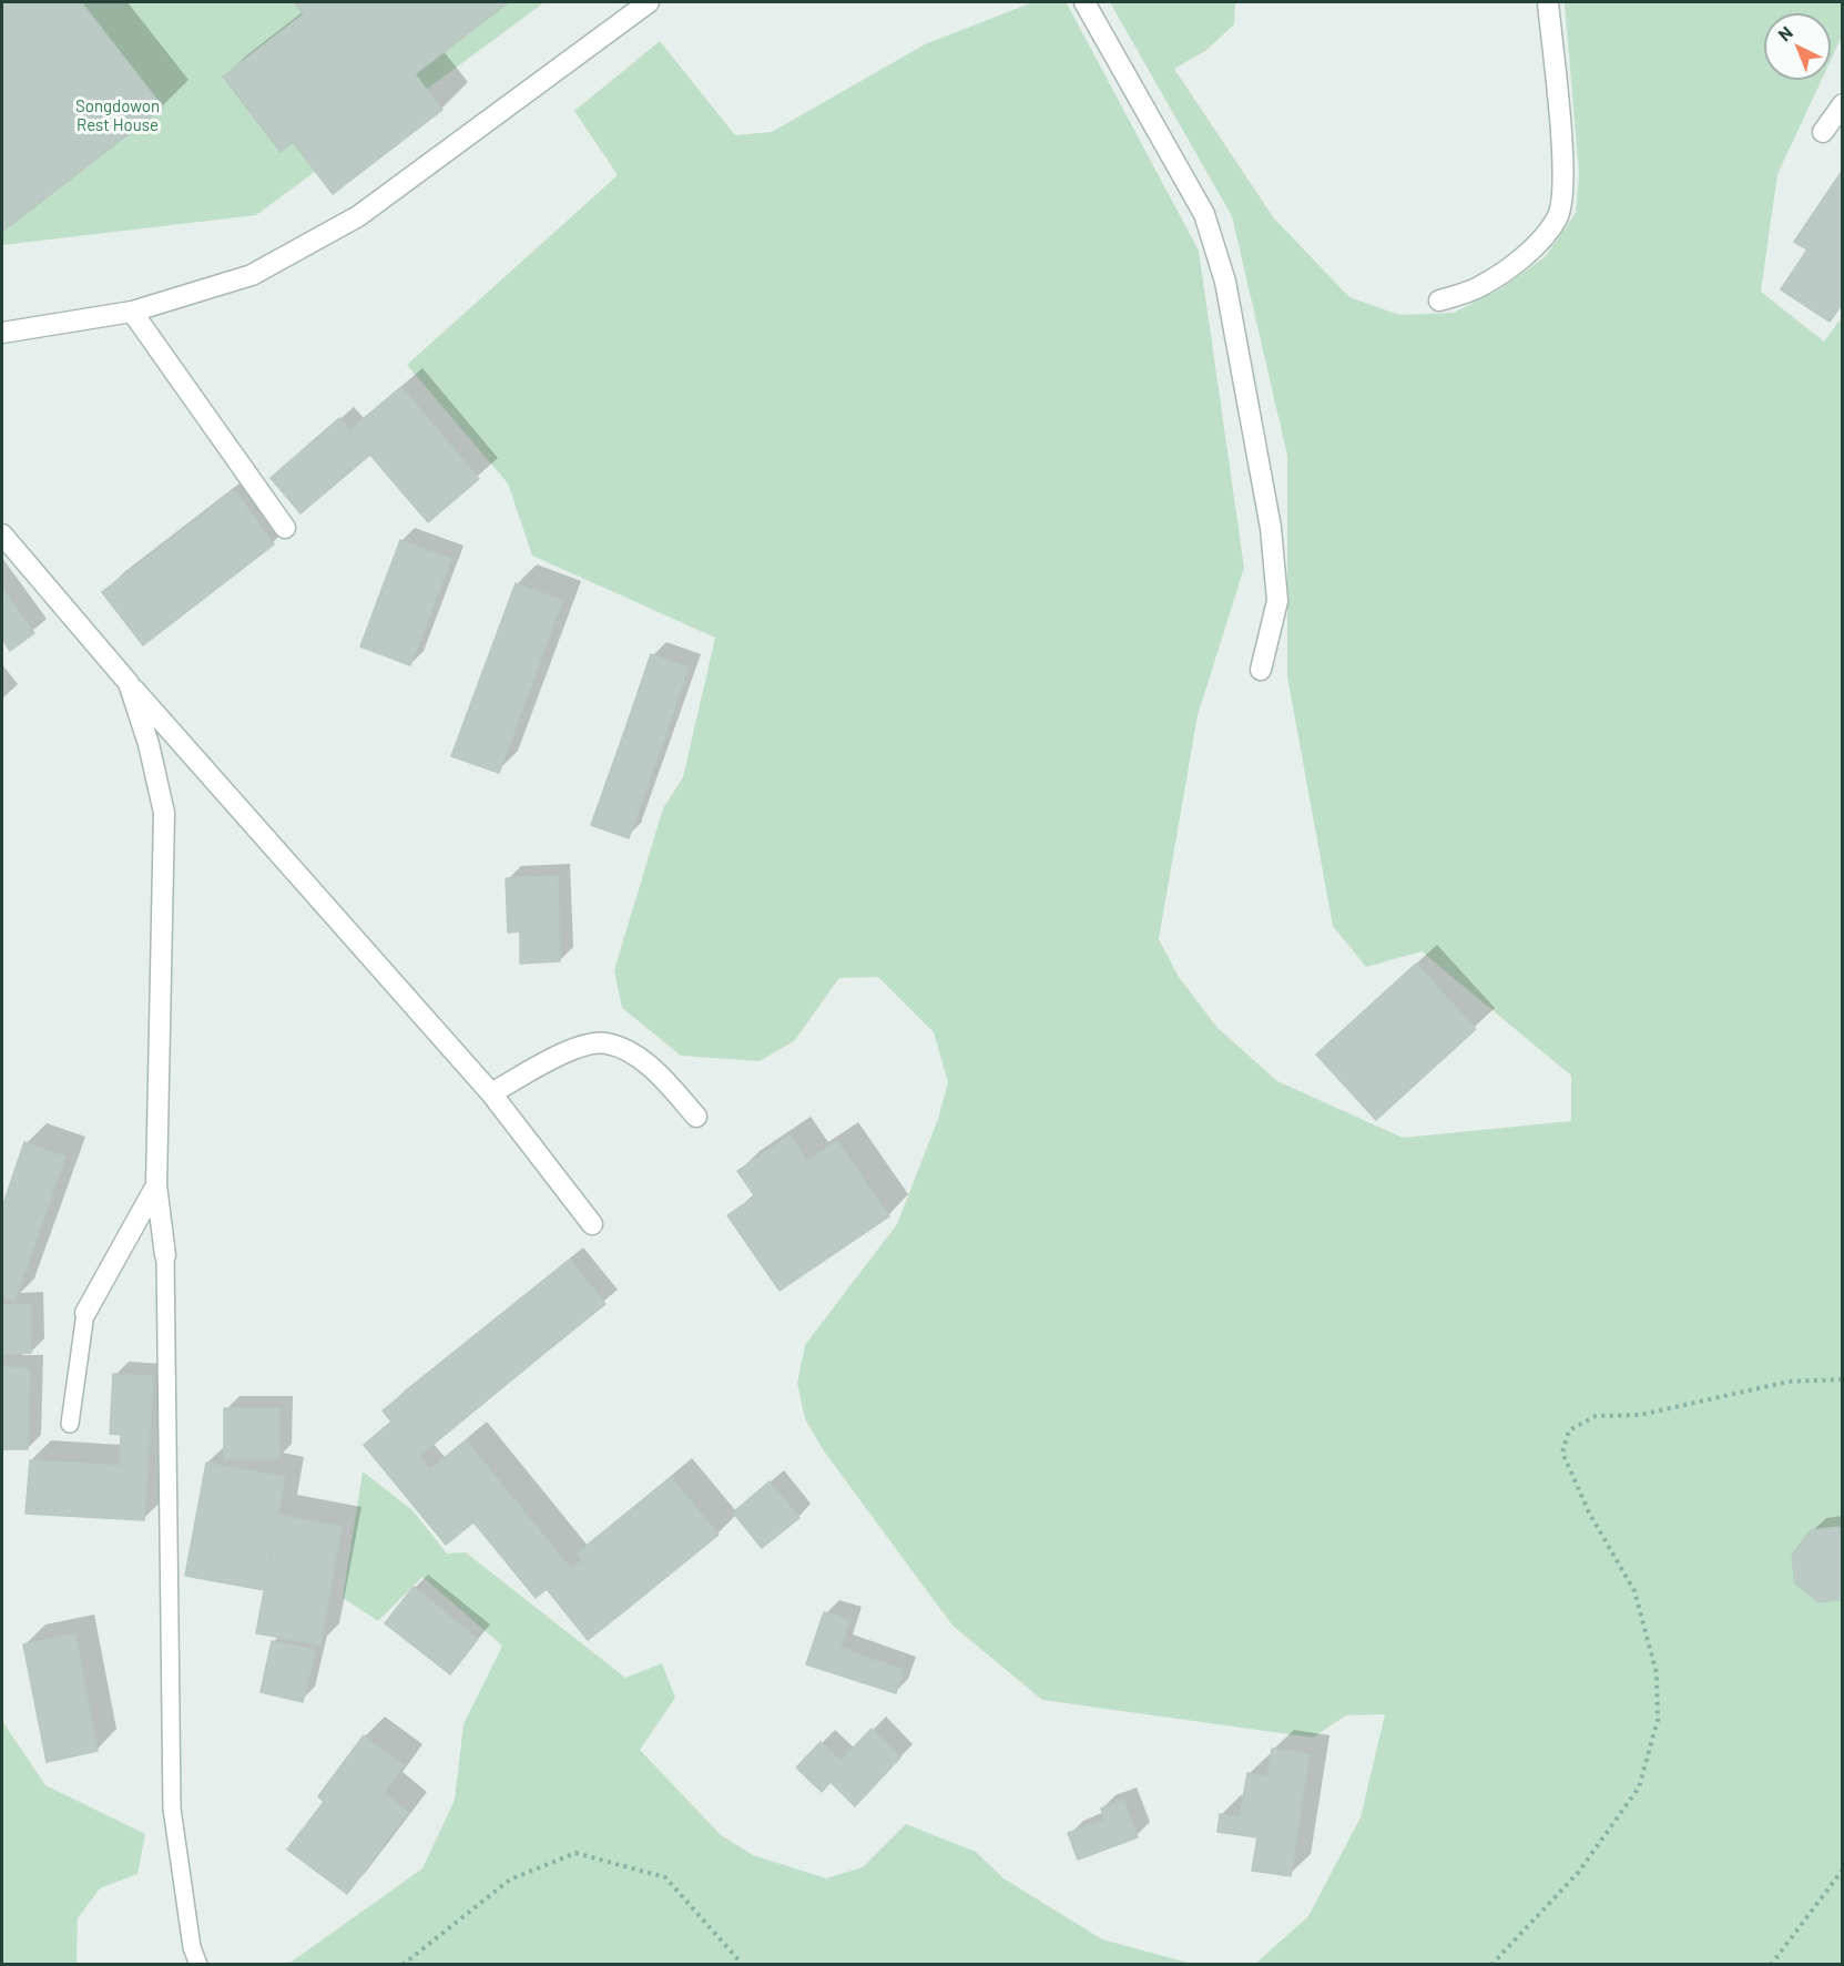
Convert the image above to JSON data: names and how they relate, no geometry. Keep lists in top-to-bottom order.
{
  "parks": ["Songdowon Rest House"],
  "north": "top left"
}
